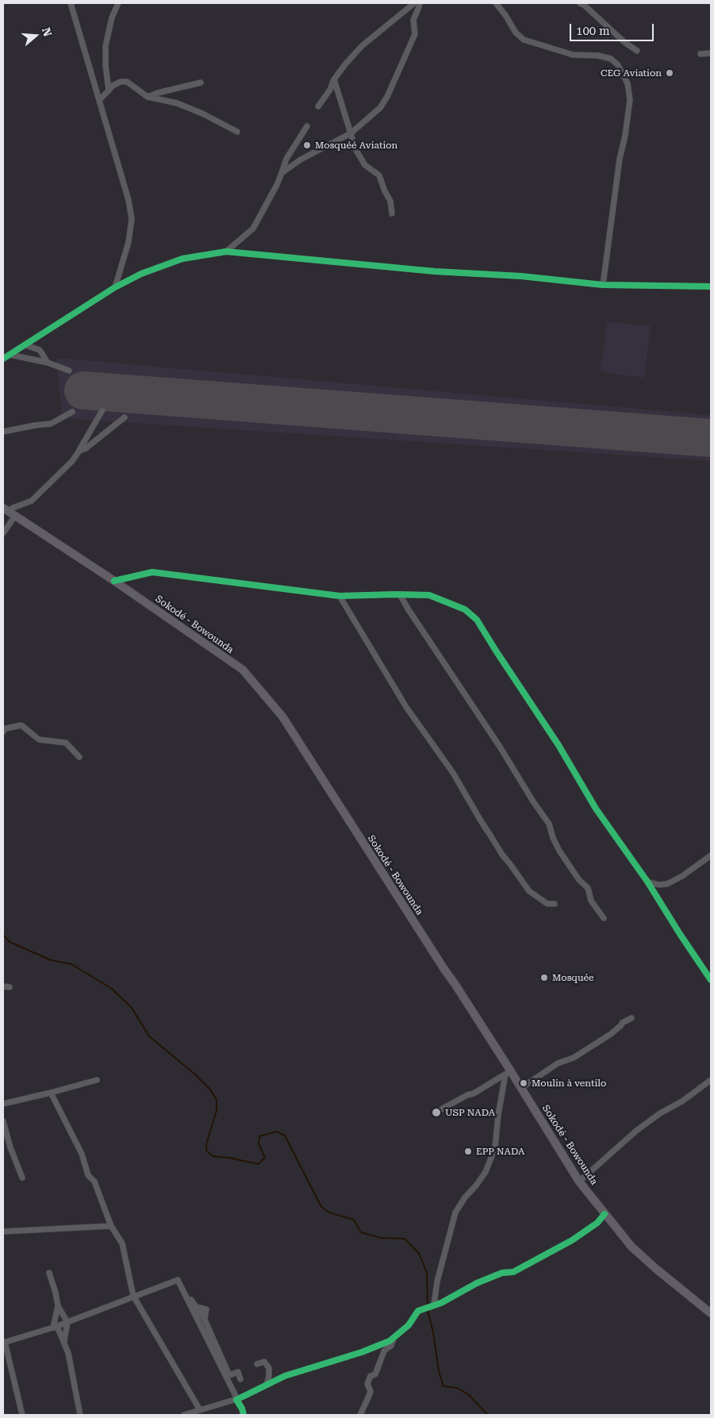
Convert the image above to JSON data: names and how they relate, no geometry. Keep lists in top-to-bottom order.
{
  "streets": {
    "main road": ["Sokodé - Bowounda"]
  },
  "places": [
    "CEG Aviation",
    "Mosquéé Aviation",
    "Mosquée",
    "Moulin à ventilo",
    "USP NADA",
    "EPP NADA"
  ],
  "scale_bar": "100 m",
  "north": "right"
}
